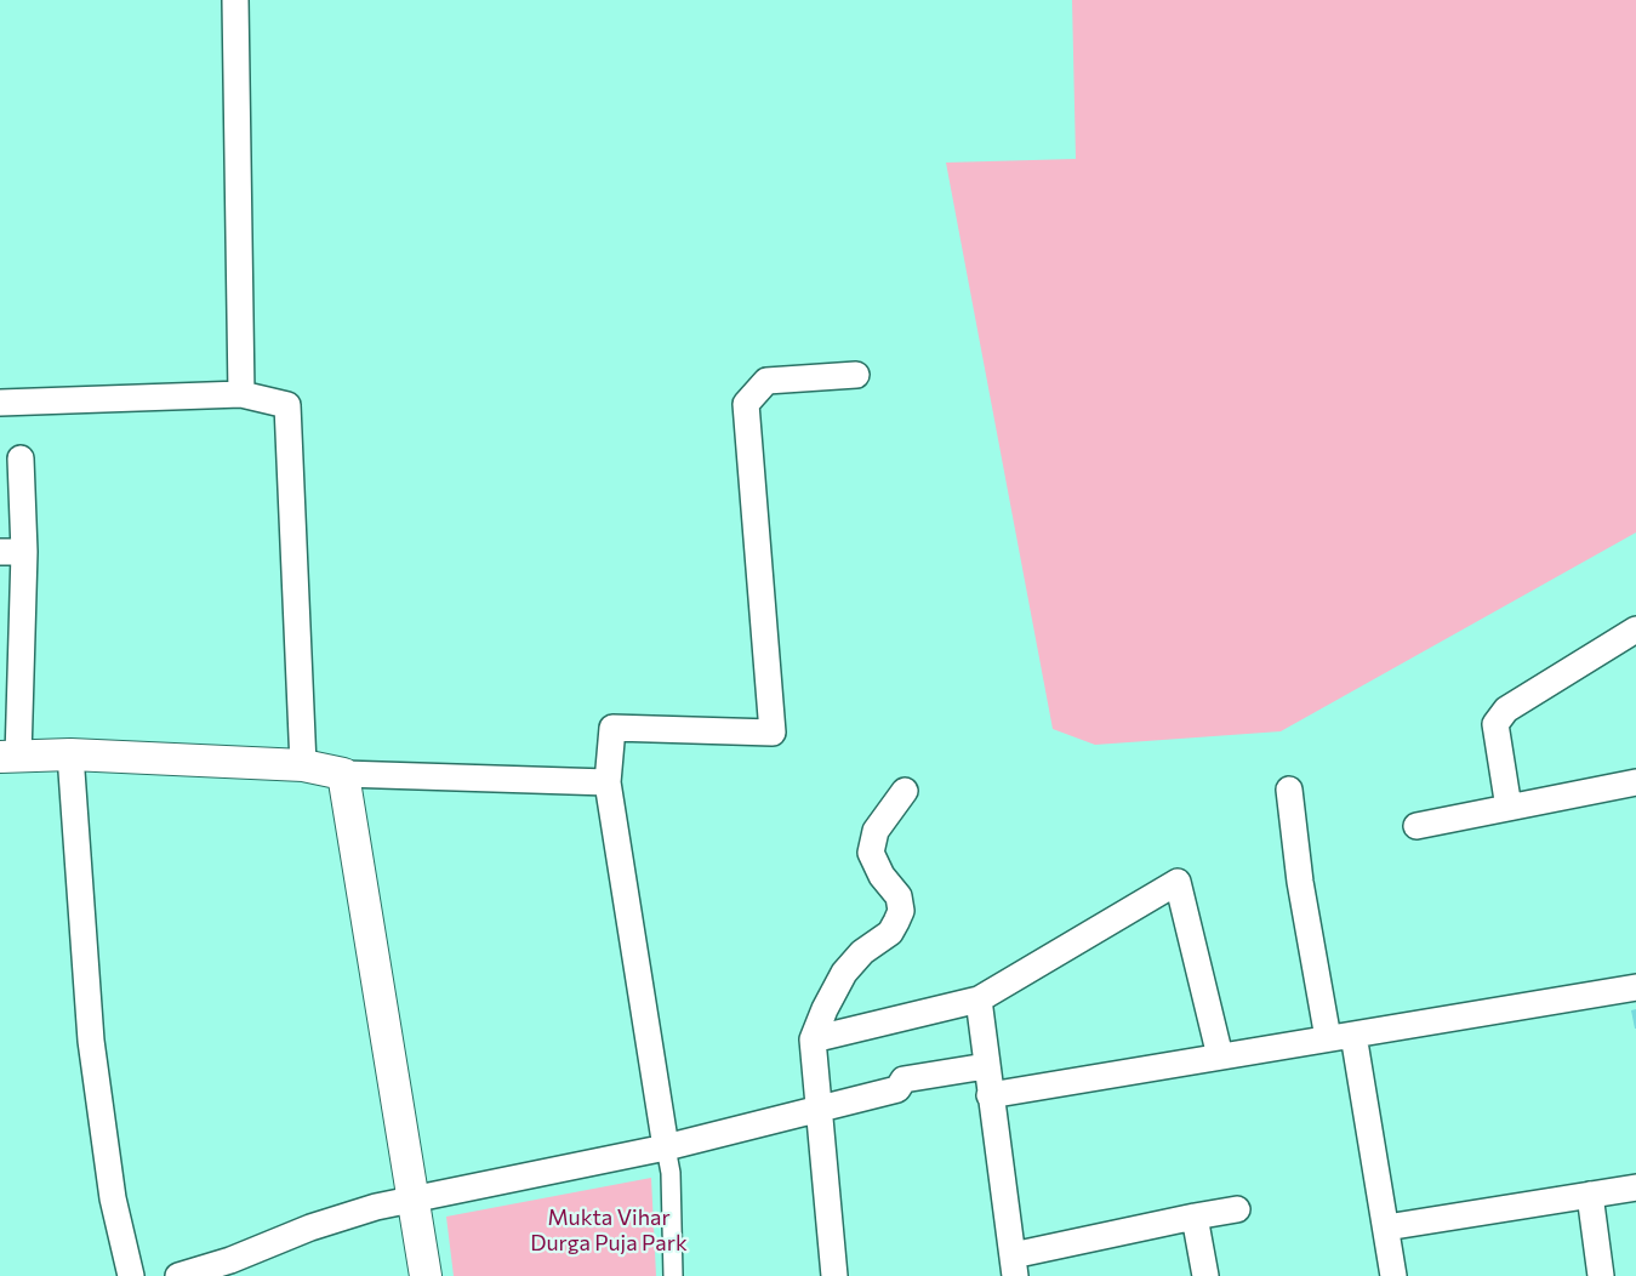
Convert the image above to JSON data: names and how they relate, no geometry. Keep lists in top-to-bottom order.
{
  "parks": ["Mukta Vihar Durga Puja Park"]
}
